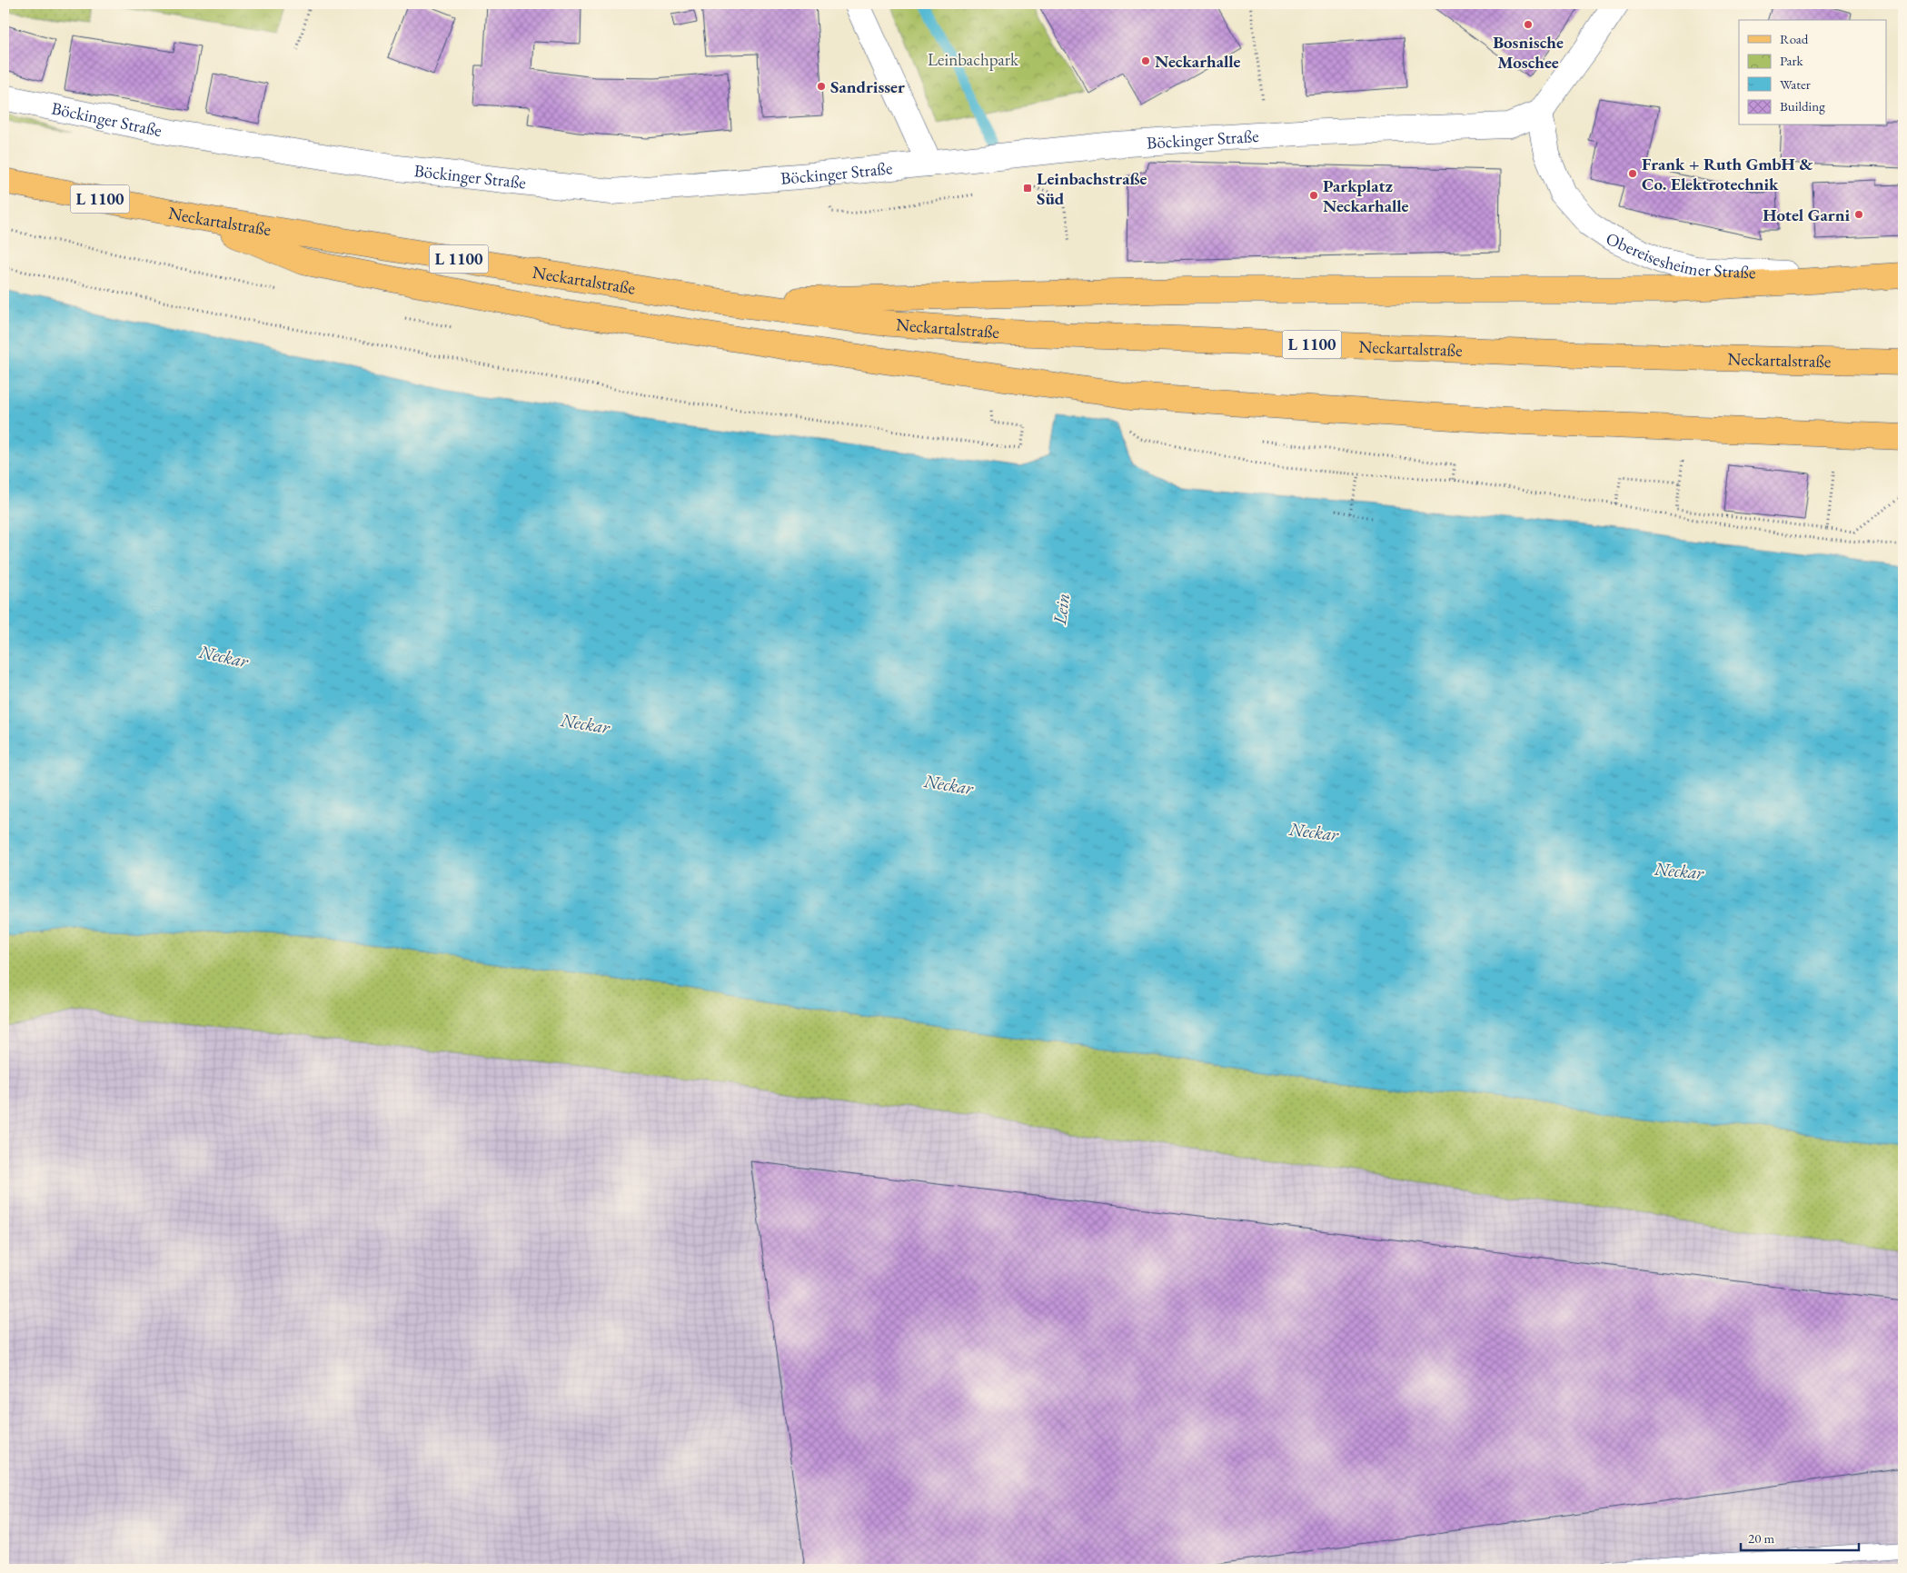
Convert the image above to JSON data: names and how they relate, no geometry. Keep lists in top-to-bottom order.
{
  "streets": {
    "main road": ["L 1100", "Neckartalstraße", "Obereisesheimer Straße"],
    "street": ["Böckinger Straße"]
  },
  "crossings": [
    ["Böckinger Straße", "Obereisesheimer Straße"]
  ],
  "water": ["Lein", "Neckar"],
  "parks": ["Leinbachpark"],
  "places": {
    "other": [
      "Bosnische Moschee",
      "Neckarhalle",
      "Sandrisser",
      "Frank + Ruth GmbH & Co. Elektrotechnik",
      "Parkplatz Neckarhalle",
      "Hotel Garni"
    ],
    "transit": ["Leinbachstraße Süd"]
  },
  "legend": [
    "Road",
    "Park",
    "Water",
    "Building"
  ],
  "scale_bar": "20 m"
}
